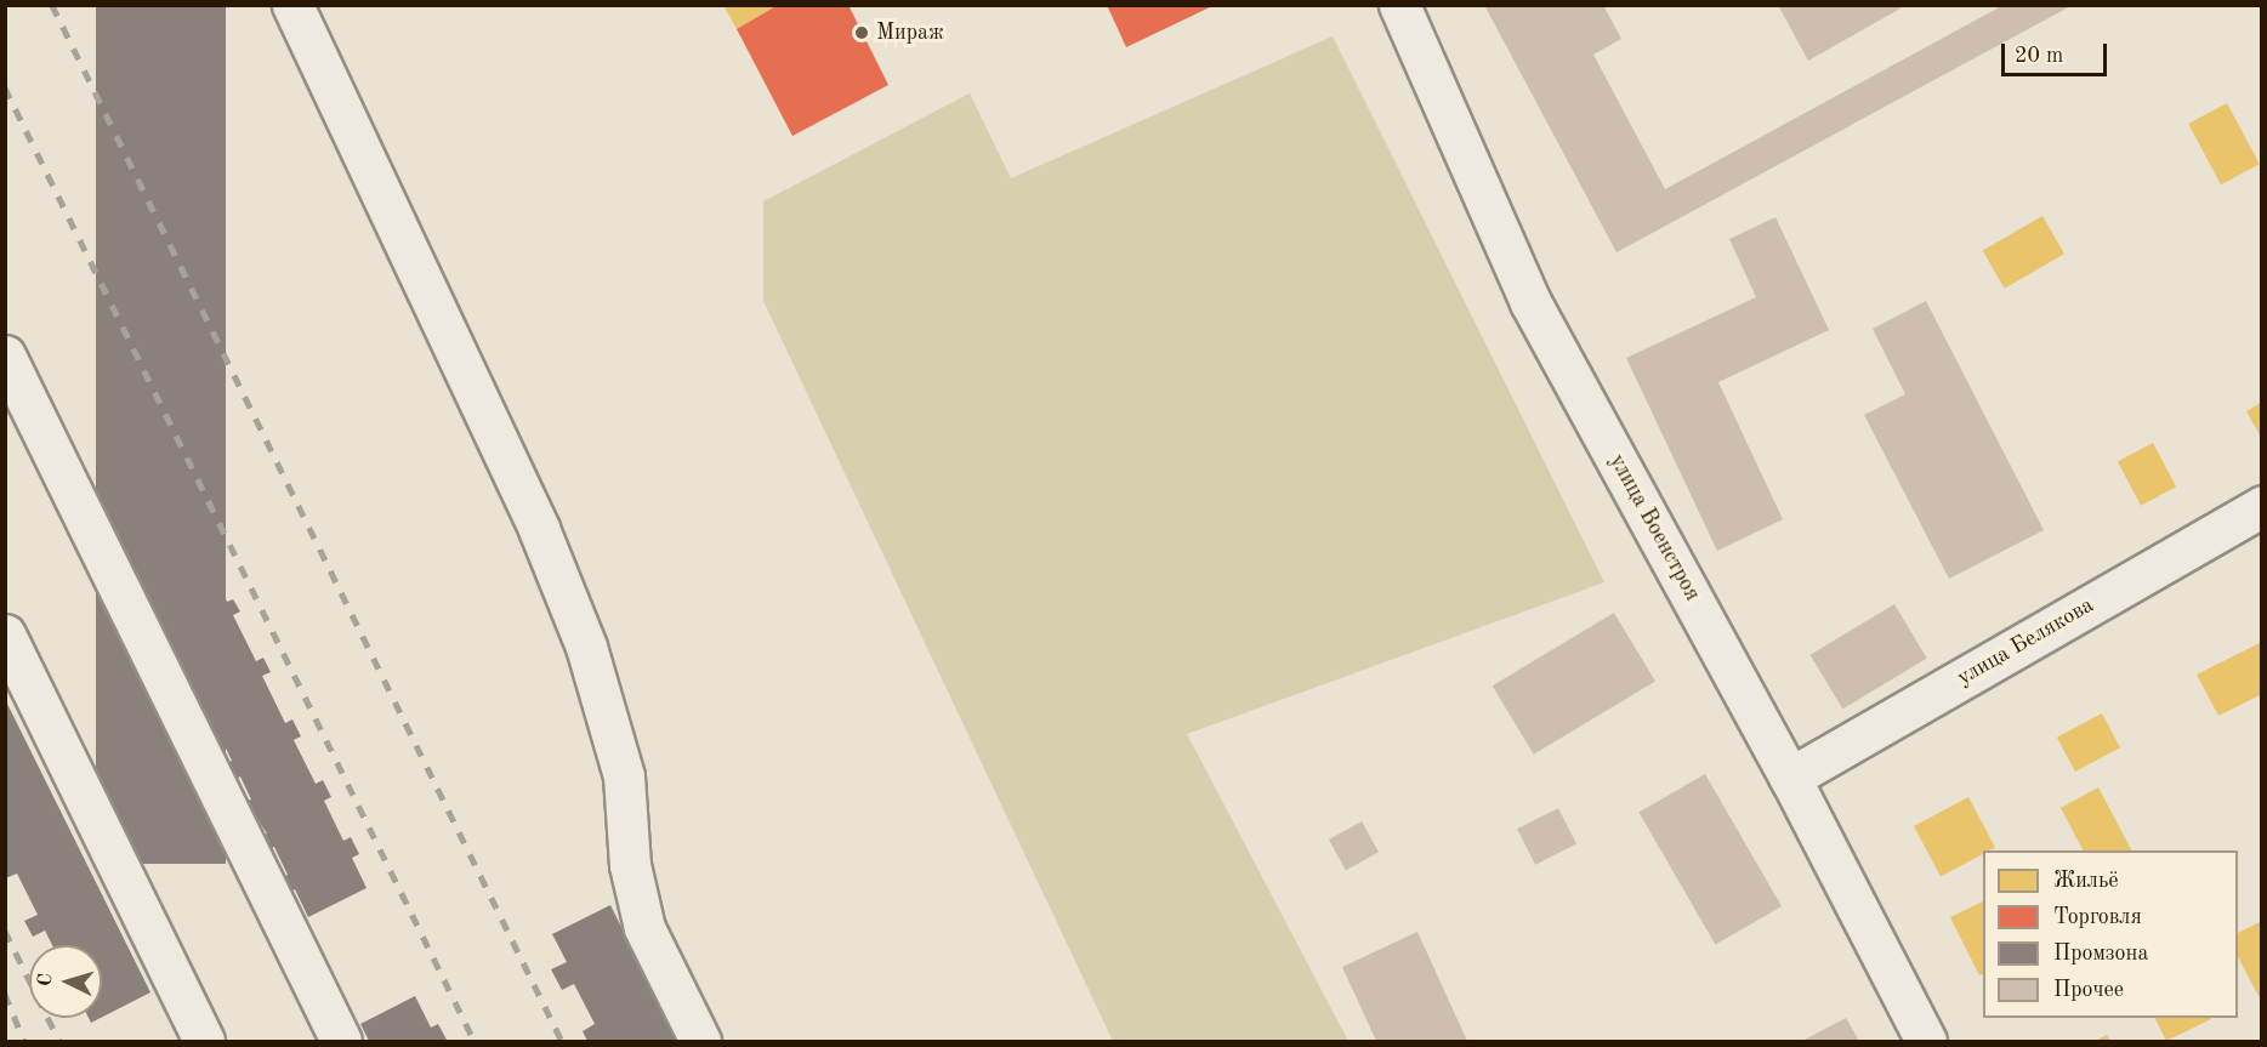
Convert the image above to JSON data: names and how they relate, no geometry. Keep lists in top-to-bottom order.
{
  "streets": {
    "street": ["улица Военстроя", "улица Белякова"]
  },
  "crossings": [
    ["улица Военстроя", "улица Белякова"]
  ],
  "places": ["Мираж"],
  "legend": [
    "Жильё",
    "Торговля",
    "Промзона",
    "Прочее"
  ],
  "scale_bar": "20 m",
  "north": "left"
}
